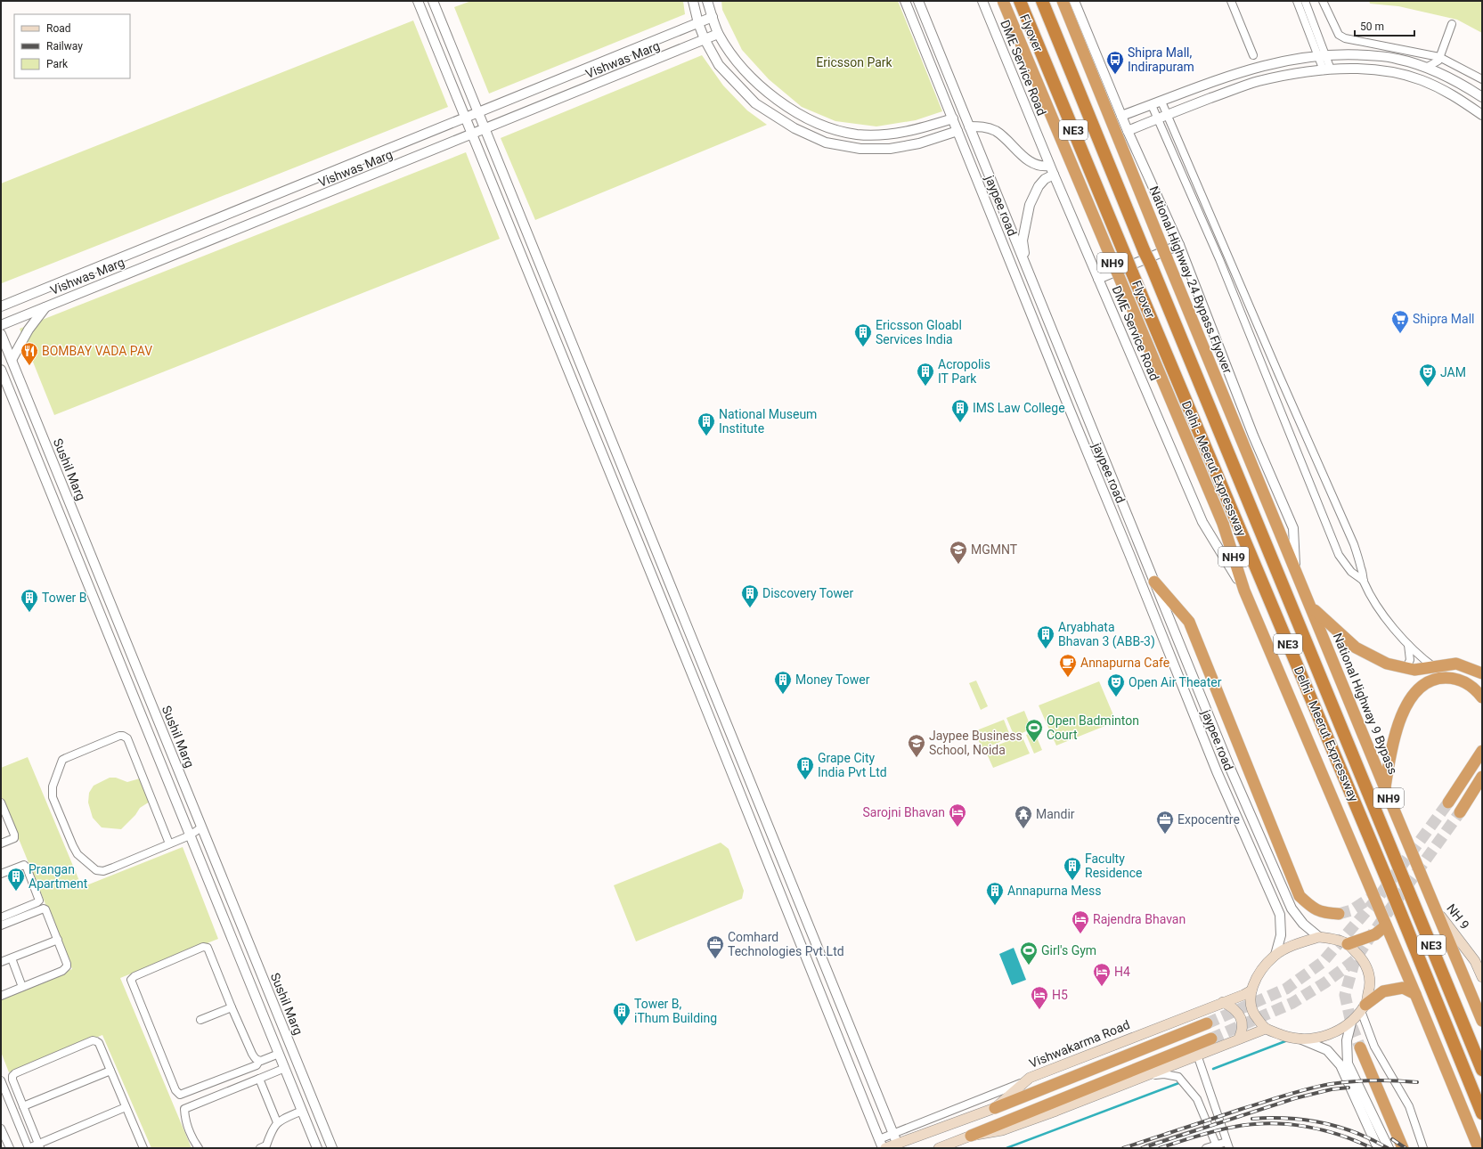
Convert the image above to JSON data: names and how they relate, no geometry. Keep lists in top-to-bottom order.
{
  "streets": {
    "highway": [
      "Flyover",
      "NE3",
      "NH9",
      "National Highway 24 Bypass Flyover",
      "Delhi - Meerut Expressway",
      "National Highway 9 Bypass"
    ],
    "main road": ["NH 9", "Vishwakarma Road"],
    "street": [
      "Vishwas Marg",
      "DME Service Road",
      "jaypee road",
      "Sushil Marg"
    ]
  },
  "crossings": [
    ["Flyover", "DME Service Road"],
    ["jaypee road", "Vishwakarma Road"],
    ["NH9", "National Highway 9 Bypass"],
    ["NH9", "NH 9"],
    ["National Highway 24 Bypass Flyover", "National Highway 9 Bypass"],
    ["National Highway 9 Bypass", "NH 9"]
  ],
  "parks": ["Ericsson Park"],
  "places": {
    "bus stop": ["Shipra Mall, Indirapuram"],
    "supermarket": ["Shipra Mall"],
    "building": [
      "Ericsson Gloabl Services India",
      "Acropolis IT Park",
      "IMS Law College",
      "National Museum Institute",
      "Discovery Tower",
      "Tower B",
      "Aryabhata Bhavan 3 (ABB-3)",
      "Money Tower",
      "Grape City India Pvt Ltd",
      "Faculty Residence",
      "Prangan Apartment",
      "Annapurna Mess",
      "Tower B, iThum Building"
    ],
    "restaurant": ["BOMBAY VADA PAV"],
    "theatre": ["JAM", "Open Air Theater"],
    "school or university": ["MGMNT", "Jaypee Business School, Noida"],
    "cafe": ["Annapurna Cafe"],
    "sports": ["Open Badminton Court", "Girl's Gym"],
    "hotel": [
      "Sarojni Bhavan",
      "Rajendra Bhavan",
      "H4",
      "H5"
    ],
    "temple": ["Mandir"],
    "office": ["Expocentre", "Comhard Technologies Pvt.Ltd"]
  },
  "legend": ["Road", "Railway", "Park"],
  "scale_bar": "50 m"
}
